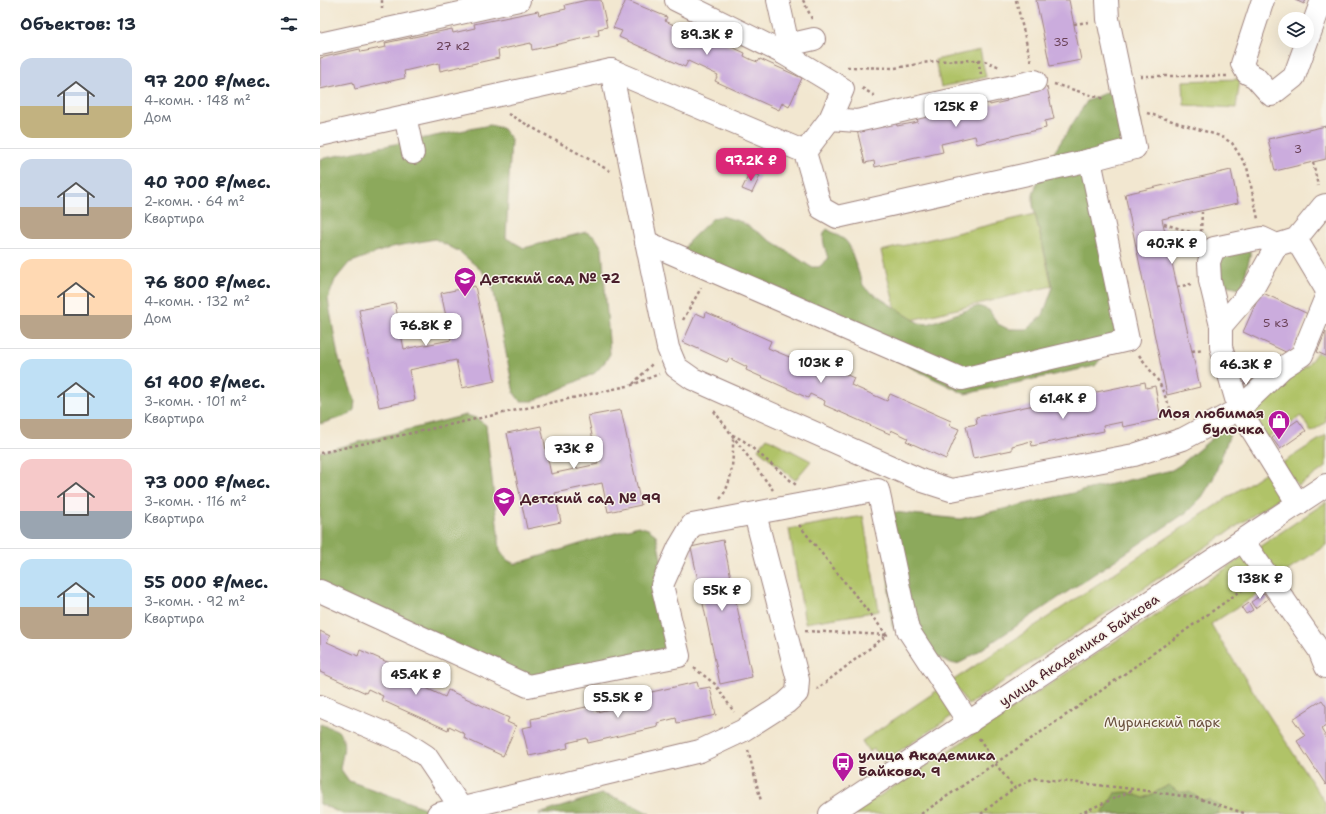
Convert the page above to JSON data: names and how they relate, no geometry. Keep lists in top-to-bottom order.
{
  "streets": {
    "street": ["улица Академика Байкова"]
  },
  "parks": ["Муринский парк"],
  "places": {
    "school or university": ["Детский сад № 72", "Детский сад № 99"],
    "shop": ["Моя любимая булочка"],
    "bus stop": ["улица Академика Байкова, 9"]
  },
  "house_numbers": [
    "35",
    "27 к2",
    "3",
    "5 к3"
  ],
  "page": {
    "heading": "Объектов: 13",
    "price": [
      "89.3K ₽",
      "125K ₽",
      "97.2K ₽",
      "40.7K ₽",
      "76.8K ₽",
      "103K ₽",
      "46.3K ₽",
      "61.4K ₽",
      "73K ₽",
      "138K ₽",
      "55K ₽",
      "45.4K ₽",
      "55.5K ₽"
    ],
    "list": [
      {
        "name": "97 200 ₽/мес.",
        "note": "4-комн. · 148 m² · Дом"
      },
      {
        "name": "40 700 ₽/мес.",
        "note": "2-комн. · 64 m² · Квартира"
      },
      {
        "name": "76 800 ₽/мес.",
        "note": "4-комн. · 132 m² · Дом"
      },
      {
        "name": "61 400 ₽/мес.",
        "note": "3-комн. · 101 m² · Квартира"
      },
      {
        "name": "73 000 ₽/мес.",
        "note": "3-комн. · 116 m² · Квартира"
      },
      {
        "name": "55 000 ₽/мес.",
        "note": "3-комн. · 92 m² · Квартира"
      }
    ]
  }
}
